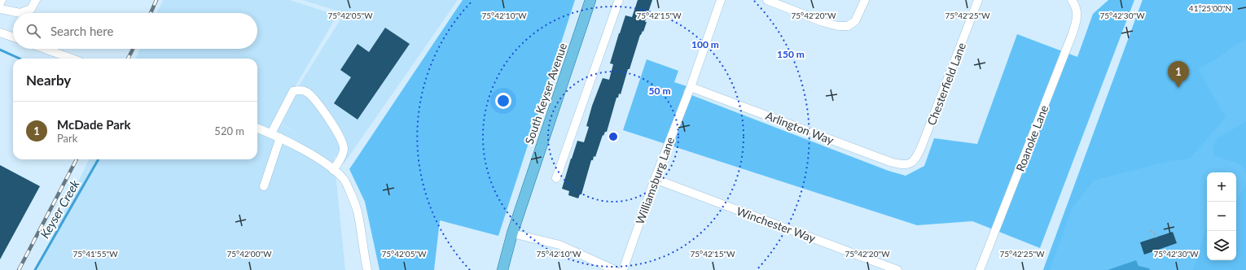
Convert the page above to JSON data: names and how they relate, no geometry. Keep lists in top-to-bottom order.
{
  "streets": {
    "main road": ["South Keyser Avenue"],
    "street": [
      "Chesterfield Lane",
      "Arlington Way",
      "Roanoke Lane",
      "Williamsburg Lane",
      "Winchester Way"
    ]
  },
  "crossings": [
    ["Chesterfield Lane", "Arlington Way"],
    ["Arlington Way", "Williamsburg Lane"],
    ["Williamsburg Lane", "Winchester Way"]
  ],
  "water": ["Keyser Creek"],
  "page": {
    "search": "Search here",
    "heading": "Nearby",
    "pins": "1",
    "list": [
      {
        "mark": "1",
        "name": "McDade Park",
        "note": "Park",
        "value": "520 m"
      }
    ],
    "map_buttons": ["+", "−"]
  },
  "coordinates": [
    "41°25'00\"N",
    "75°42'05\"W",
    "75°42'10\"W",
    "75°42'15\"W",
    "75°42'20\"W",
    "75°42'25\"W",
    "75°42'30\"W",
    "75°41'55\"W",
    "75°42'00\"W"
  ],
  "rings": ["100 m", "150 m", "50 m"]
}
